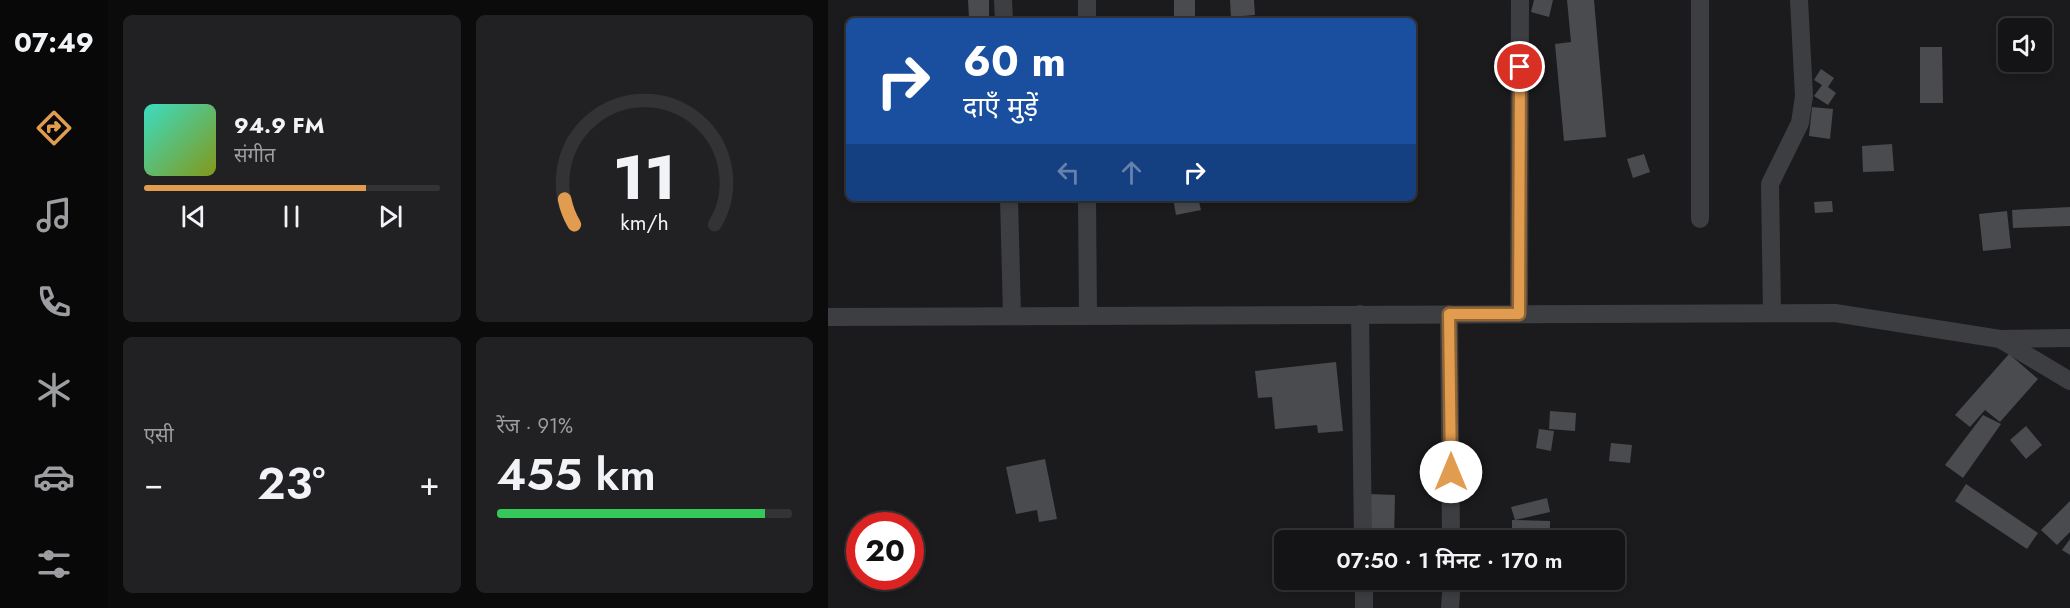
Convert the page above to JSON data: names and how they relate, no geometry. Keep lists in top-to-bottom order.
{
  "page": {
    "tabs": "07:49",
    "turn": ["60 m", "दाएँ मुड़ें"],
    "song": ["94.9 FM", "संगीत"],
    "tile": [
      "एसी",
      ["रेंज · 91%", "455 km"]
    ],
    "heat": ["−", "23°", "+"],
    "limit": "20",
    "trip": "07:50 · 1 मिनट · 170 m",
    "gauge": ["11", "km/h"]
  }
}
